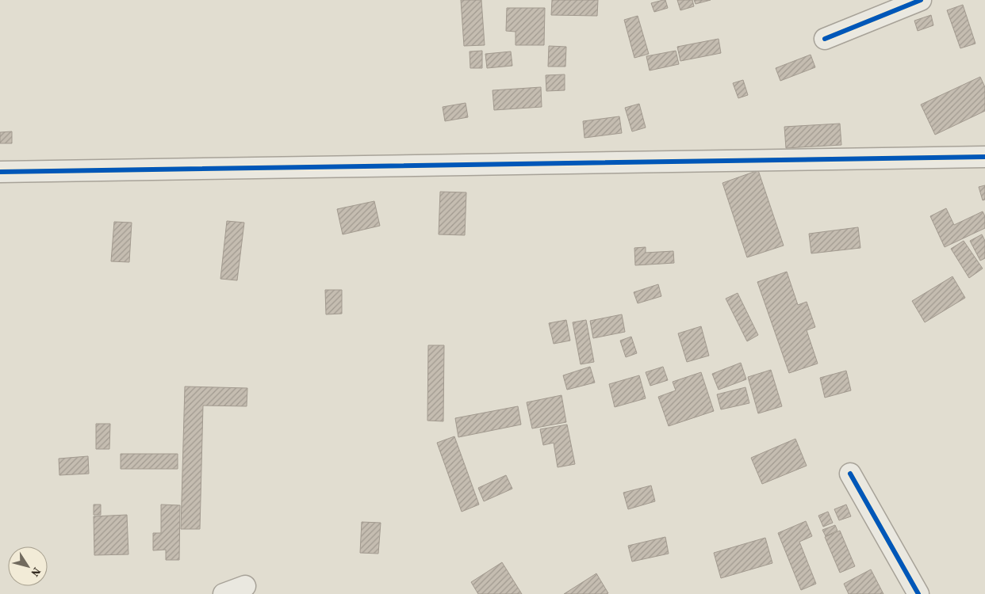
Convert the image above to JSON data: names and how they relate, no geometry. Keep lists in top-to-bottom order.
{
  "north": "bottom right"
}
